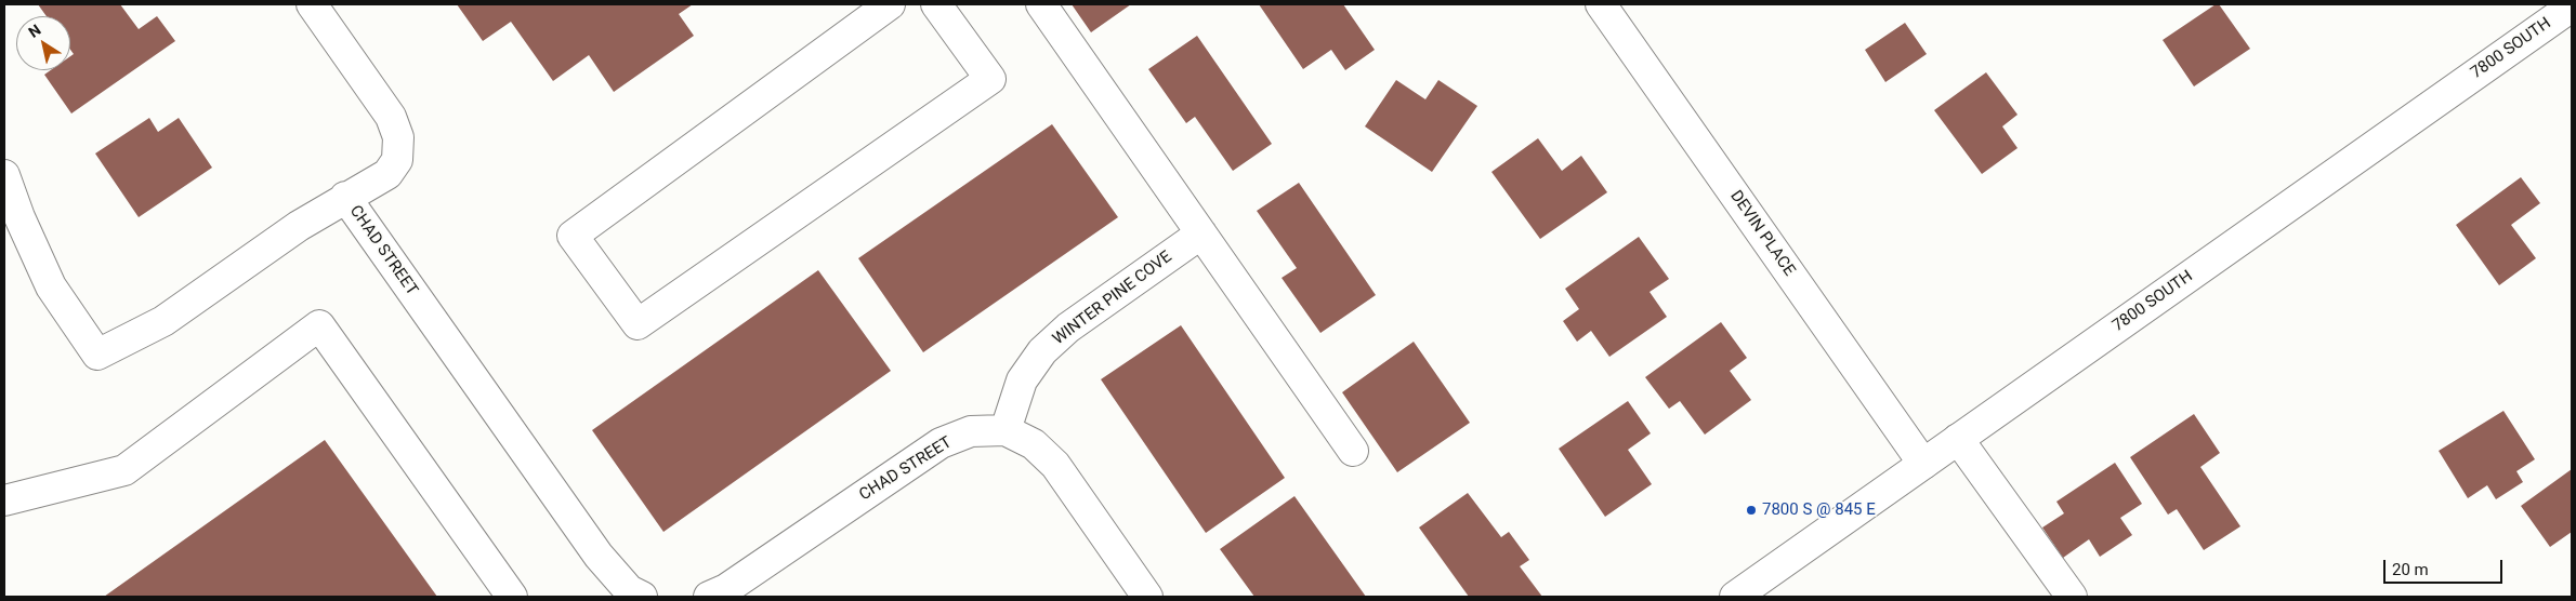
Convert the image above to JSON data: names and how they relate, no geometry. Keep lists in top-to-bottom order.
{
  "streets": {
    "street": [
      "7800 SOUTH",
      "DEVIN PLACE",
      "CHAD STREET",
      "WINTER PINE COVE"
    ]
  },
  "crossings": [
    ["7800 SOUTH", "DEVIN PLACE"],
    ["CHAD STREET", "WINTER PINE COVE"]
  ],
  "places": ["7800 S @ 845 E"],
  "scale_bar": "20 m",
  "north": "top left"
}
